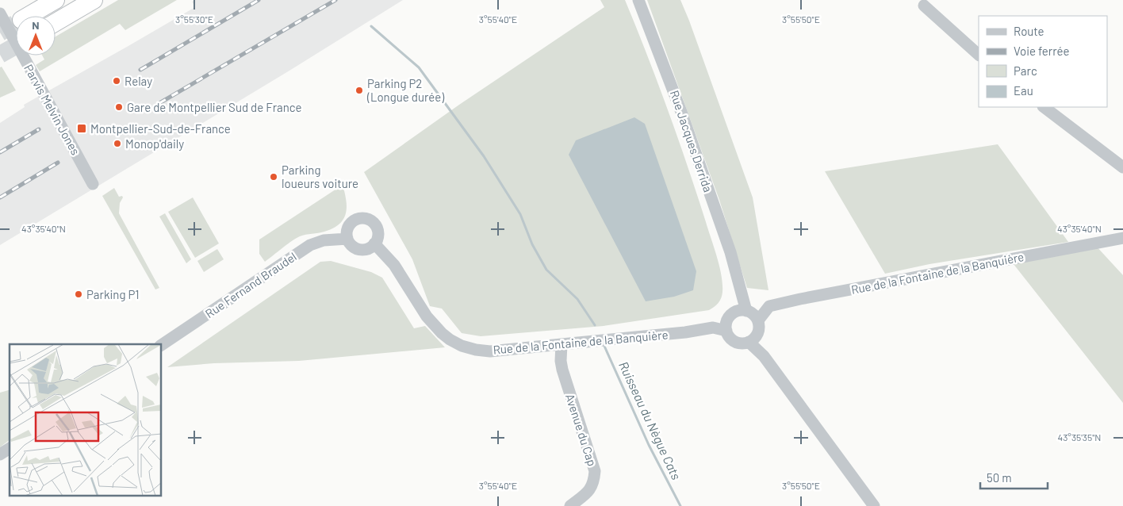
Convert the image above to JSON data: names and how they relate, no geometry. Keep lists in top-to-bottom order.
{
  "streets": {
    "street": [
      "Parvis Melvin Jones",
      "Rue Jacques Derrida",
      "Rue de la Fontaine de la Banquière",
      "Rue Fernand Braudel",
      "Avenue du Cap"
    ]
  },
  "crossings": [
    ["Rue Jacques Derrida", "Rue de la Fontaine de la Banquière"],
    ["Rue de la Fontaine de la Banquière", "Rue Fernand Braudel"],
    ["Rue de la Fontaine de la Banquière", "Avenue du Cap"]
  ],
  "water": ["Ruisseau du Nègue Cats"],
  "places": {
    "other": [
      "Relay",
      "Parking P2 (Longue durée)",
      "Gare de Montpellier Sud de France",
      "Monop'daily",
      "Parking loueurs voiture",
      "Parking P1"
    ],
    "transit": ["Montpellier-Sud-de-France"]
  },
  "legend": [
    "Route",
    "Voie ferrée",
    "Parc",
    "Eau"
  ],
  "scale_bar": "50 m",
  "north": "top",
  "coordinates": [
    "3°55'30\"E",
    "3°55'40\"E",
    "3°55'50\"E",
    "43°35'40\"N",
    "43°35'35\"N"
  ]
}
